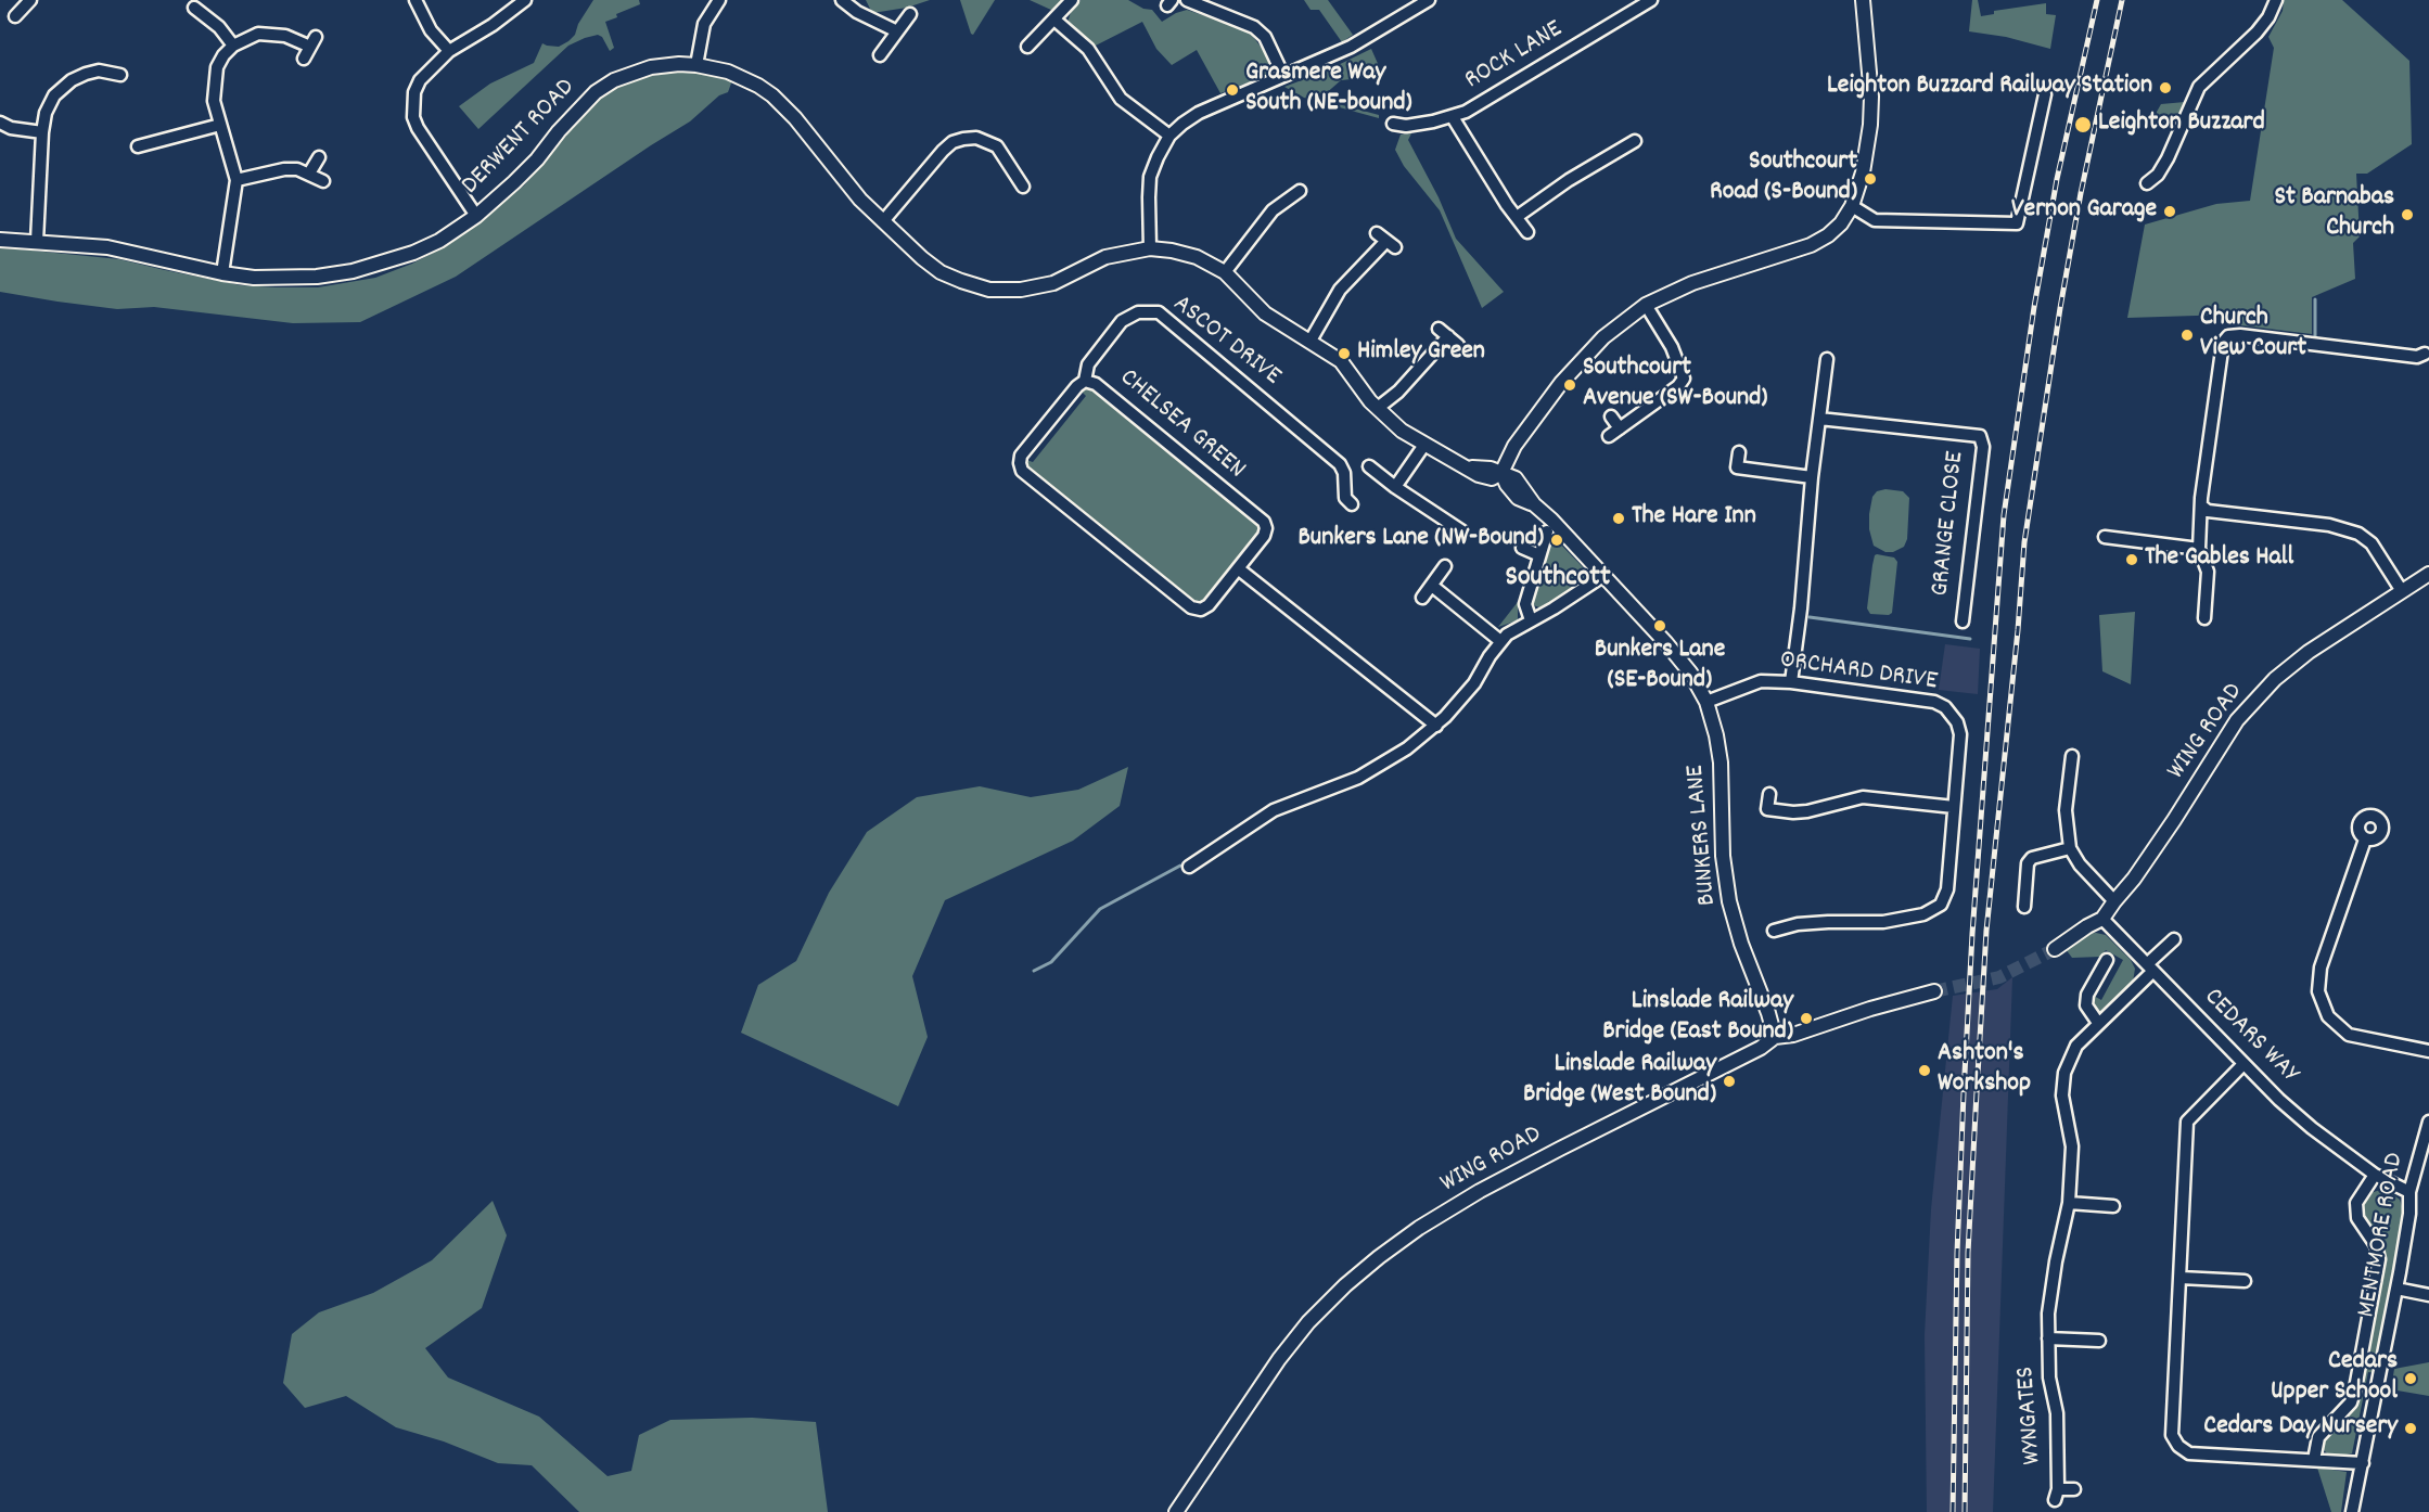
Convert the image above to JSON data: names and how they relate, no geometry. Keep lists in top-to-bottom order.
{
  "streets": {
    "street": [
      "ROCK LANE",
      "DERWENT ROAD",
      "ASCOT DRIVE",
      "CHELSEA GREEN",
      "GRANGE CLOSE",
      "ORCHARD DRIVE",
      "WING ROAD",
      "BUNKERS LANE",
      "CEDARS WAY",
      "MENTMORE ROAD",
      "WYNGATES"
    ]
  },
  "crossings": [
    ["ASCOT DRIVE", "CHELSEA GREEN"],
    ["ORCHARD DRIVE", "BUNKERS LANE"],
    ["WING ROAD", "BUNKERS LANE"],
    ["WING ROAD", "CEDARS WAY"],
    ["CEDARS WAY", "MENTMORE ROAD"],
    ["CEDARS WAY", "WYNGATES"]
  ],
  "districts": ["Southcott"],
  "places": [
    "Leighton Buzzard Railway Station",
    "Grasmere Way South (NE-bound)",
    "Leighton Buzzard",
    "Southcourt Road (S-Bound)",
    "Vernon Garage",
    "St Barnabas Church",
    "Church View Court",
    "Himley Green",
    "Southcourt Avenue (SW-Bound)",
    "The Hare Inn",
    "Bunkers Lane (NW-Bound)",
    "The Gables Hall",
    "Bunkers Lane (SE-Bound)",
    "Linslade Railway Bridge (East Bound)",
    "Ashton's Workshop",
    "Linslade Railway Bridge (West Bound)",
    "Cedars Upper School",
    "Cedars Day Nursery"
  ]
}
